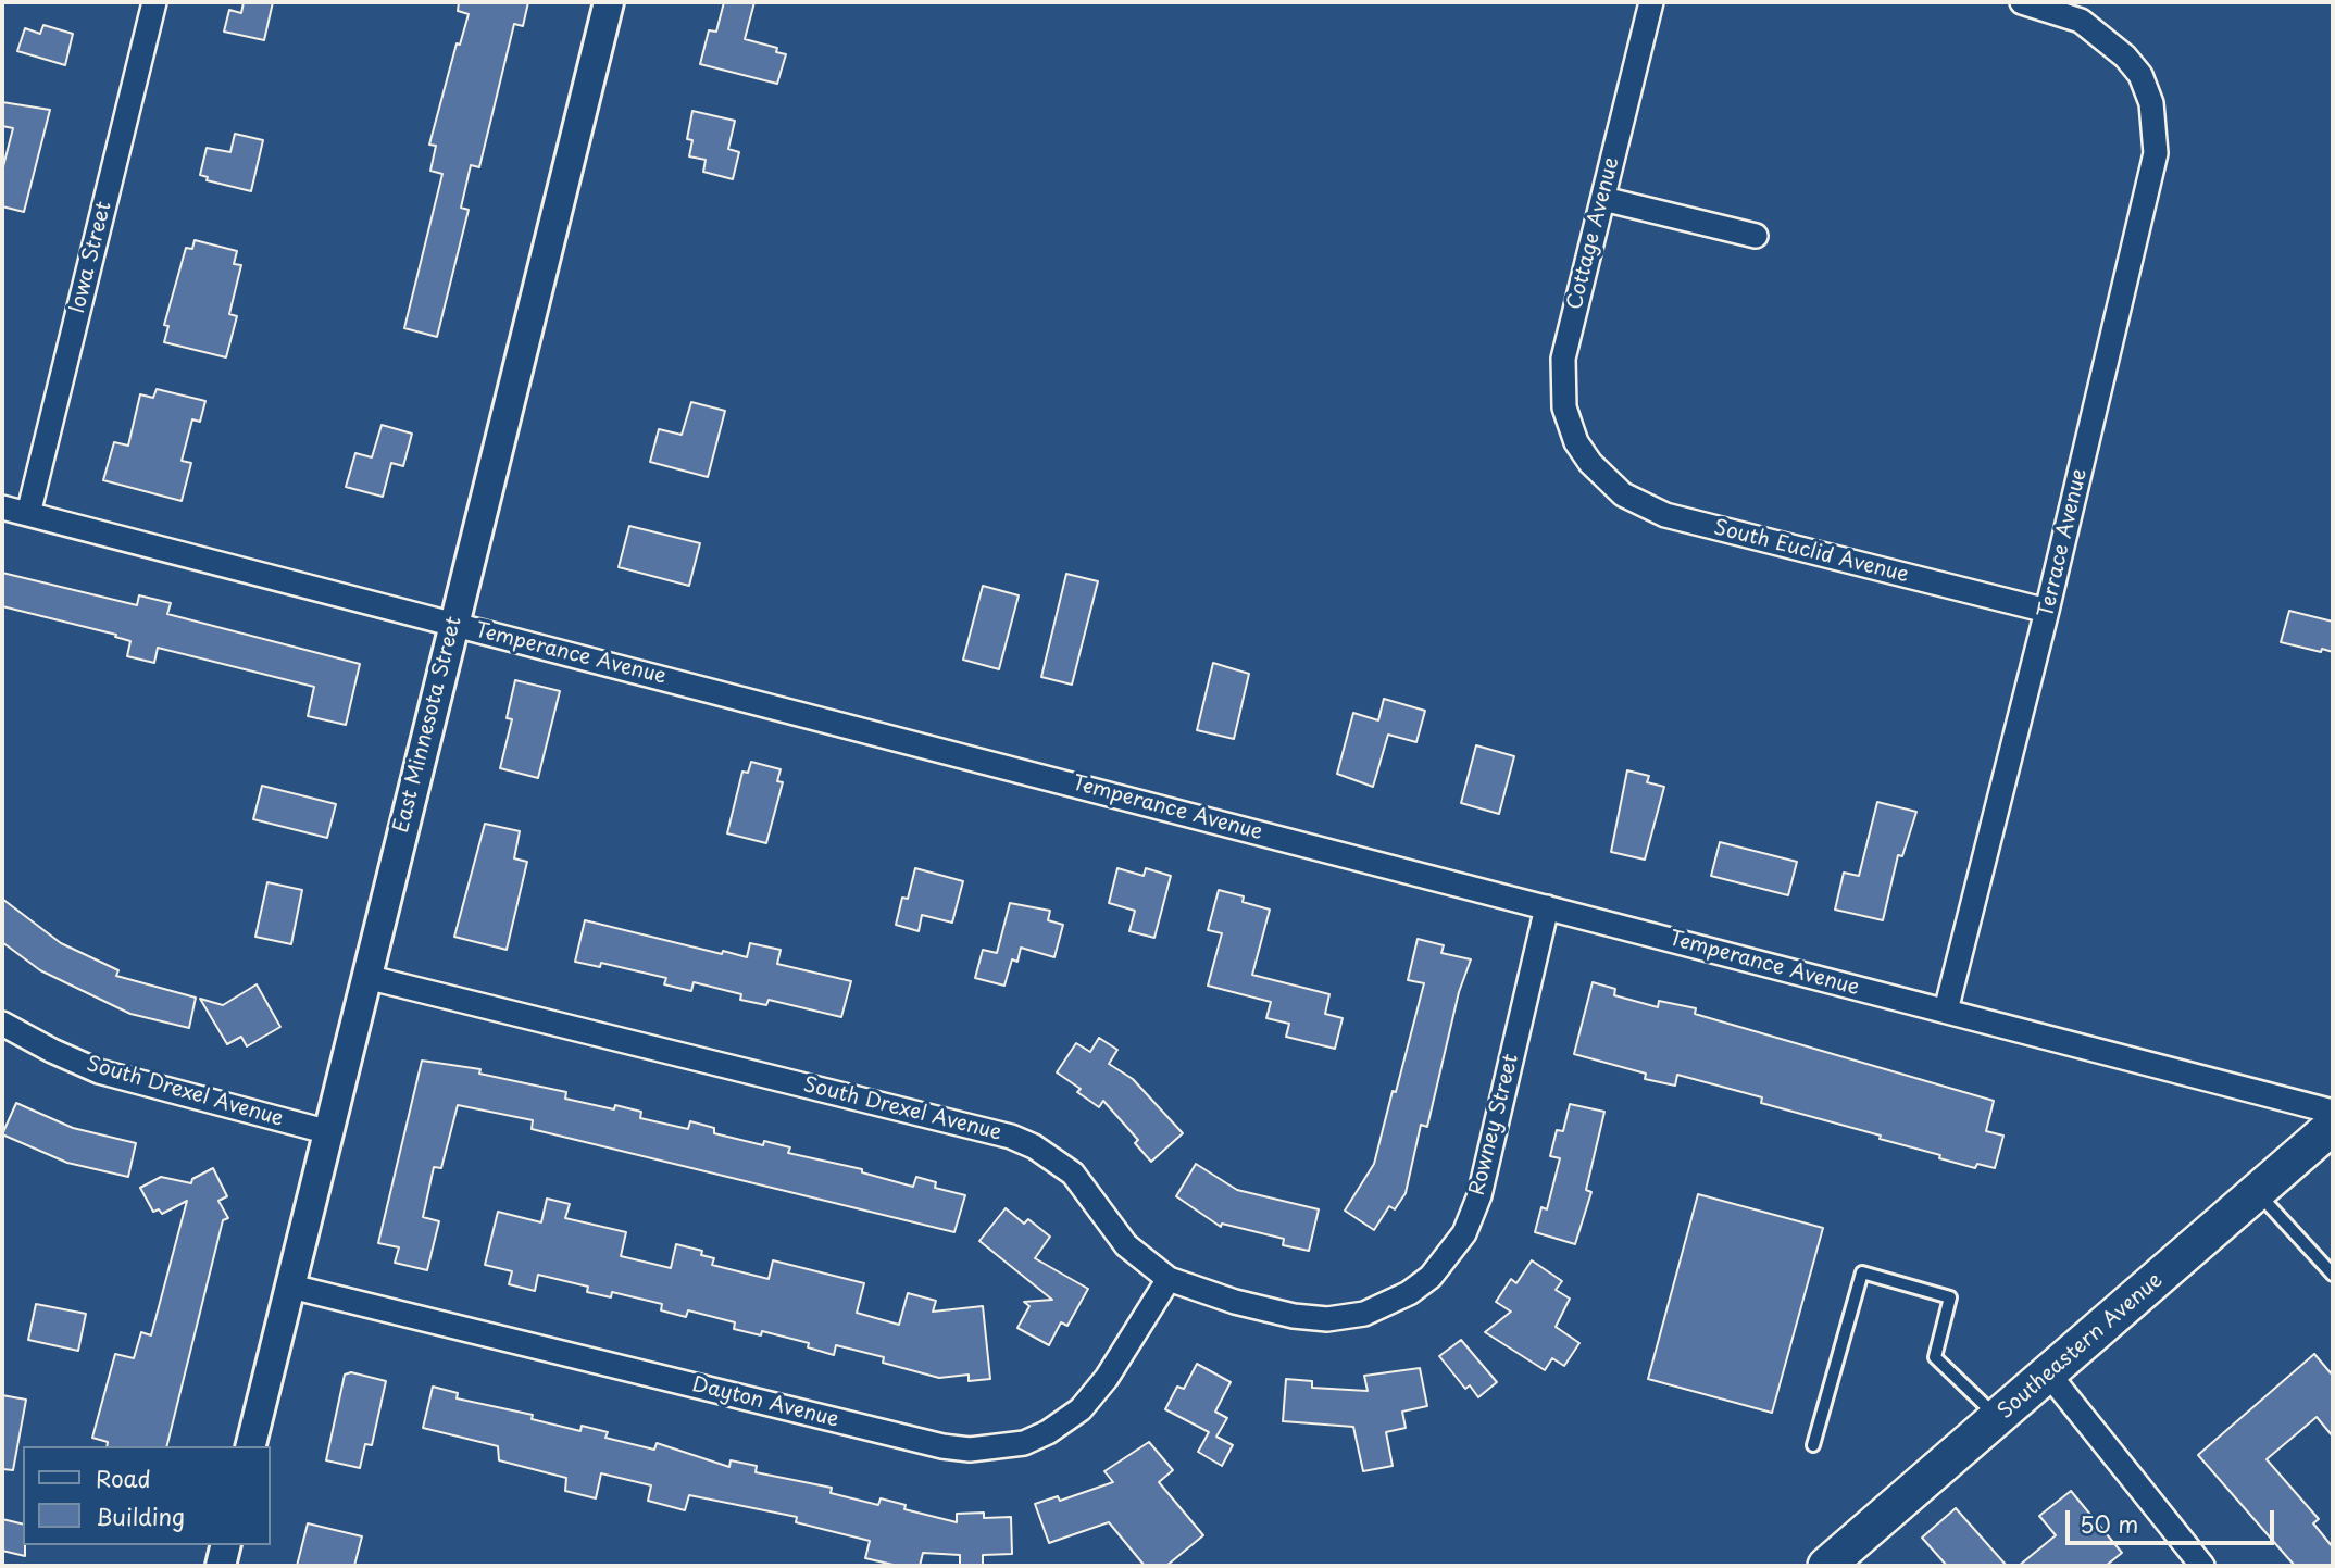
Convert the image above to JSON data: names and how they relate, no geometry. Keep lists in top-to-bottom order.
{
  "streets": {
    "main road": ["Southeastern Avenue"],
    "street": [
      "Cottage Avenue",
      "Iowa Street",
      "Terrace Avenue",
      "South Euclid Avenue",
      "Temperance Avenue",
      "East Minnesota Street",
      "South Drexel Avenue",
      "Rowney Street",
      "Dayton Avenue"
    ]
  },
  "crossings": [
    ["Cottage Avenue", "South Euclid Avenue"],
    ["Iowa Street", "Temperance Avenue"],
    ["Terrace Avenue", "South Euclid Avenue"],
    ["Terrace Avenue", "Temperance Avenue"],
    ["Temperance Avenue", "East Minnesota Street"],
    ["Temperance Avenue", "Rowney Street"],
    ["East Minnesota Street", "South Drexel Avenue"],
    ["East Minnesota Street", "Dayton Avenue"],
    ["South Drexel Avenue", "Rowney Street"],
    ["South Drexel Avenue", "Dayton Avenue"]
  ],
  "legend": ["Road", "Building"],
  "scale_bar": "50 m"
}
